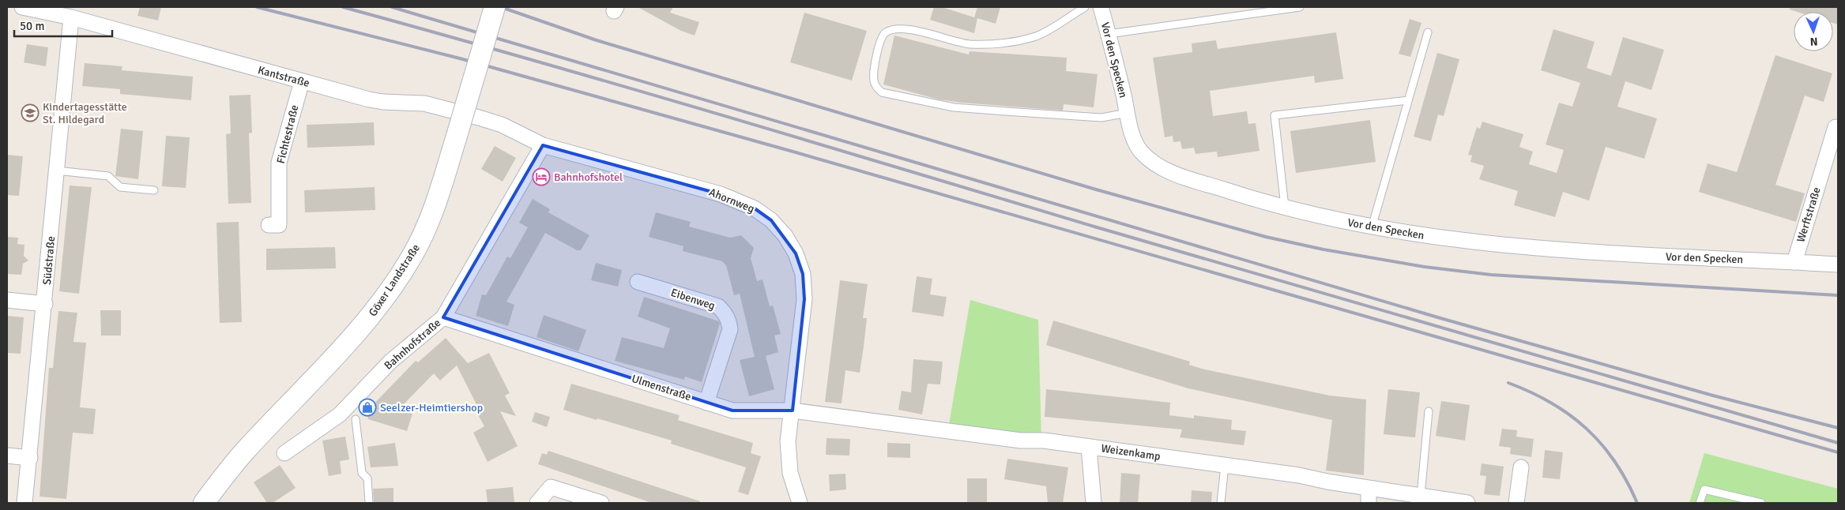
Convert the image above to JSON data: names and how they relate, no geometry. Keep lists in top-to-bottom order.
{
  "streets": {
    "main road": ["Göxer Landstraße"],
    "street": [
      "Vor den Specken",
      "Kantstraße",
      "Fichtestraße",
      "Ahornweg",
      "Werftstraße",
      "Südstraße",
      "Eibenweg",
      "Bahnhofstraße",
      "Ulmenstraße",
      "Weizenkamp"
    ]
  },
  "crossings": [
    ["Vor den Specken", "Werftstraße"],
    ["Kantstraße", "Fichtestraße"],
    ["Kantstraße", "Ahornweg"],
    ["Kantstraße", "Südstraße"],
    ["Kantstraße", "Bahnhofstraße"],
    ["Ahornweg", "Bahnhofstraße"],
    ["Ahornweg", "Ulmenstraße"],
    ["Ahornweg", "Weizenkamp"],
    ["Eibenweg", "Ulmenstraße"],
    ["Bahnhofstraße", "Ulmenstraße"],
    ["Ulmenstraße", "Weizenkamp"]
  ],
  "places": {
    "school or university": ["Kindertagesstätte St. Hildegard"],
    "hotel": ["Bahnhofshotel"],
    "shop": ["Seelzer-Heimtiershop"]
  },
  "scale_bar": "50 m",
  "north": "bottom"
}
